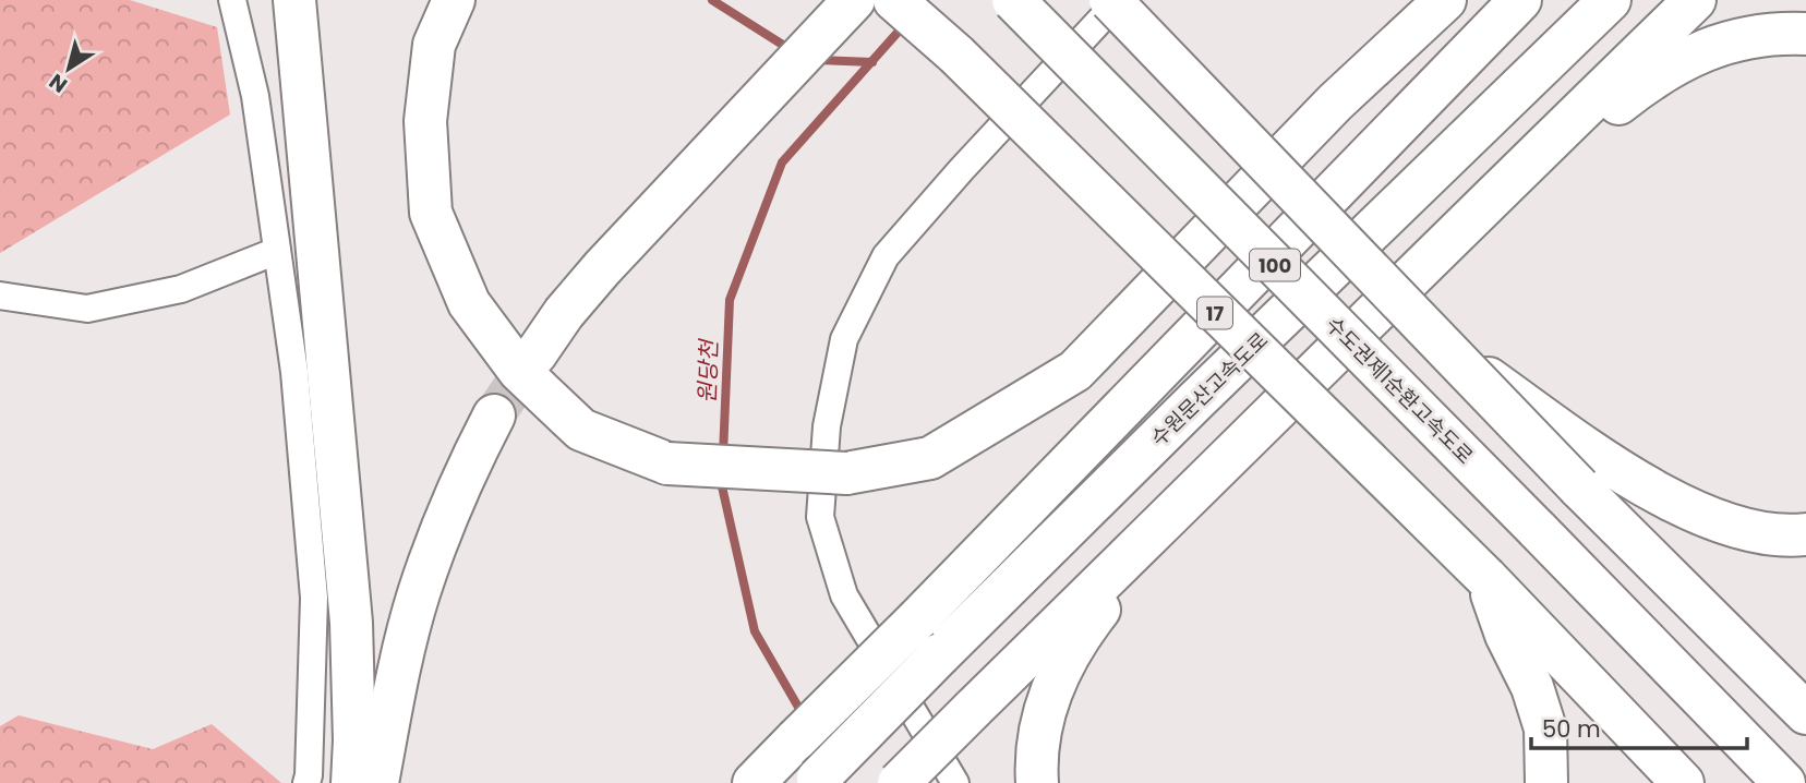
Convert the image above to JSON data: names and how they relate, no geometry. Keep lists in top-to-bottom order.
{
  "streets": {
    "highway": [
      "100",
      "17",
      "수원문산고속도로",
      "수도권제1순환고속도로"
    ]
  },
  "water": ["원당천"],
  "scale_bar": "50 m",
  "north": "bottom left"
}
